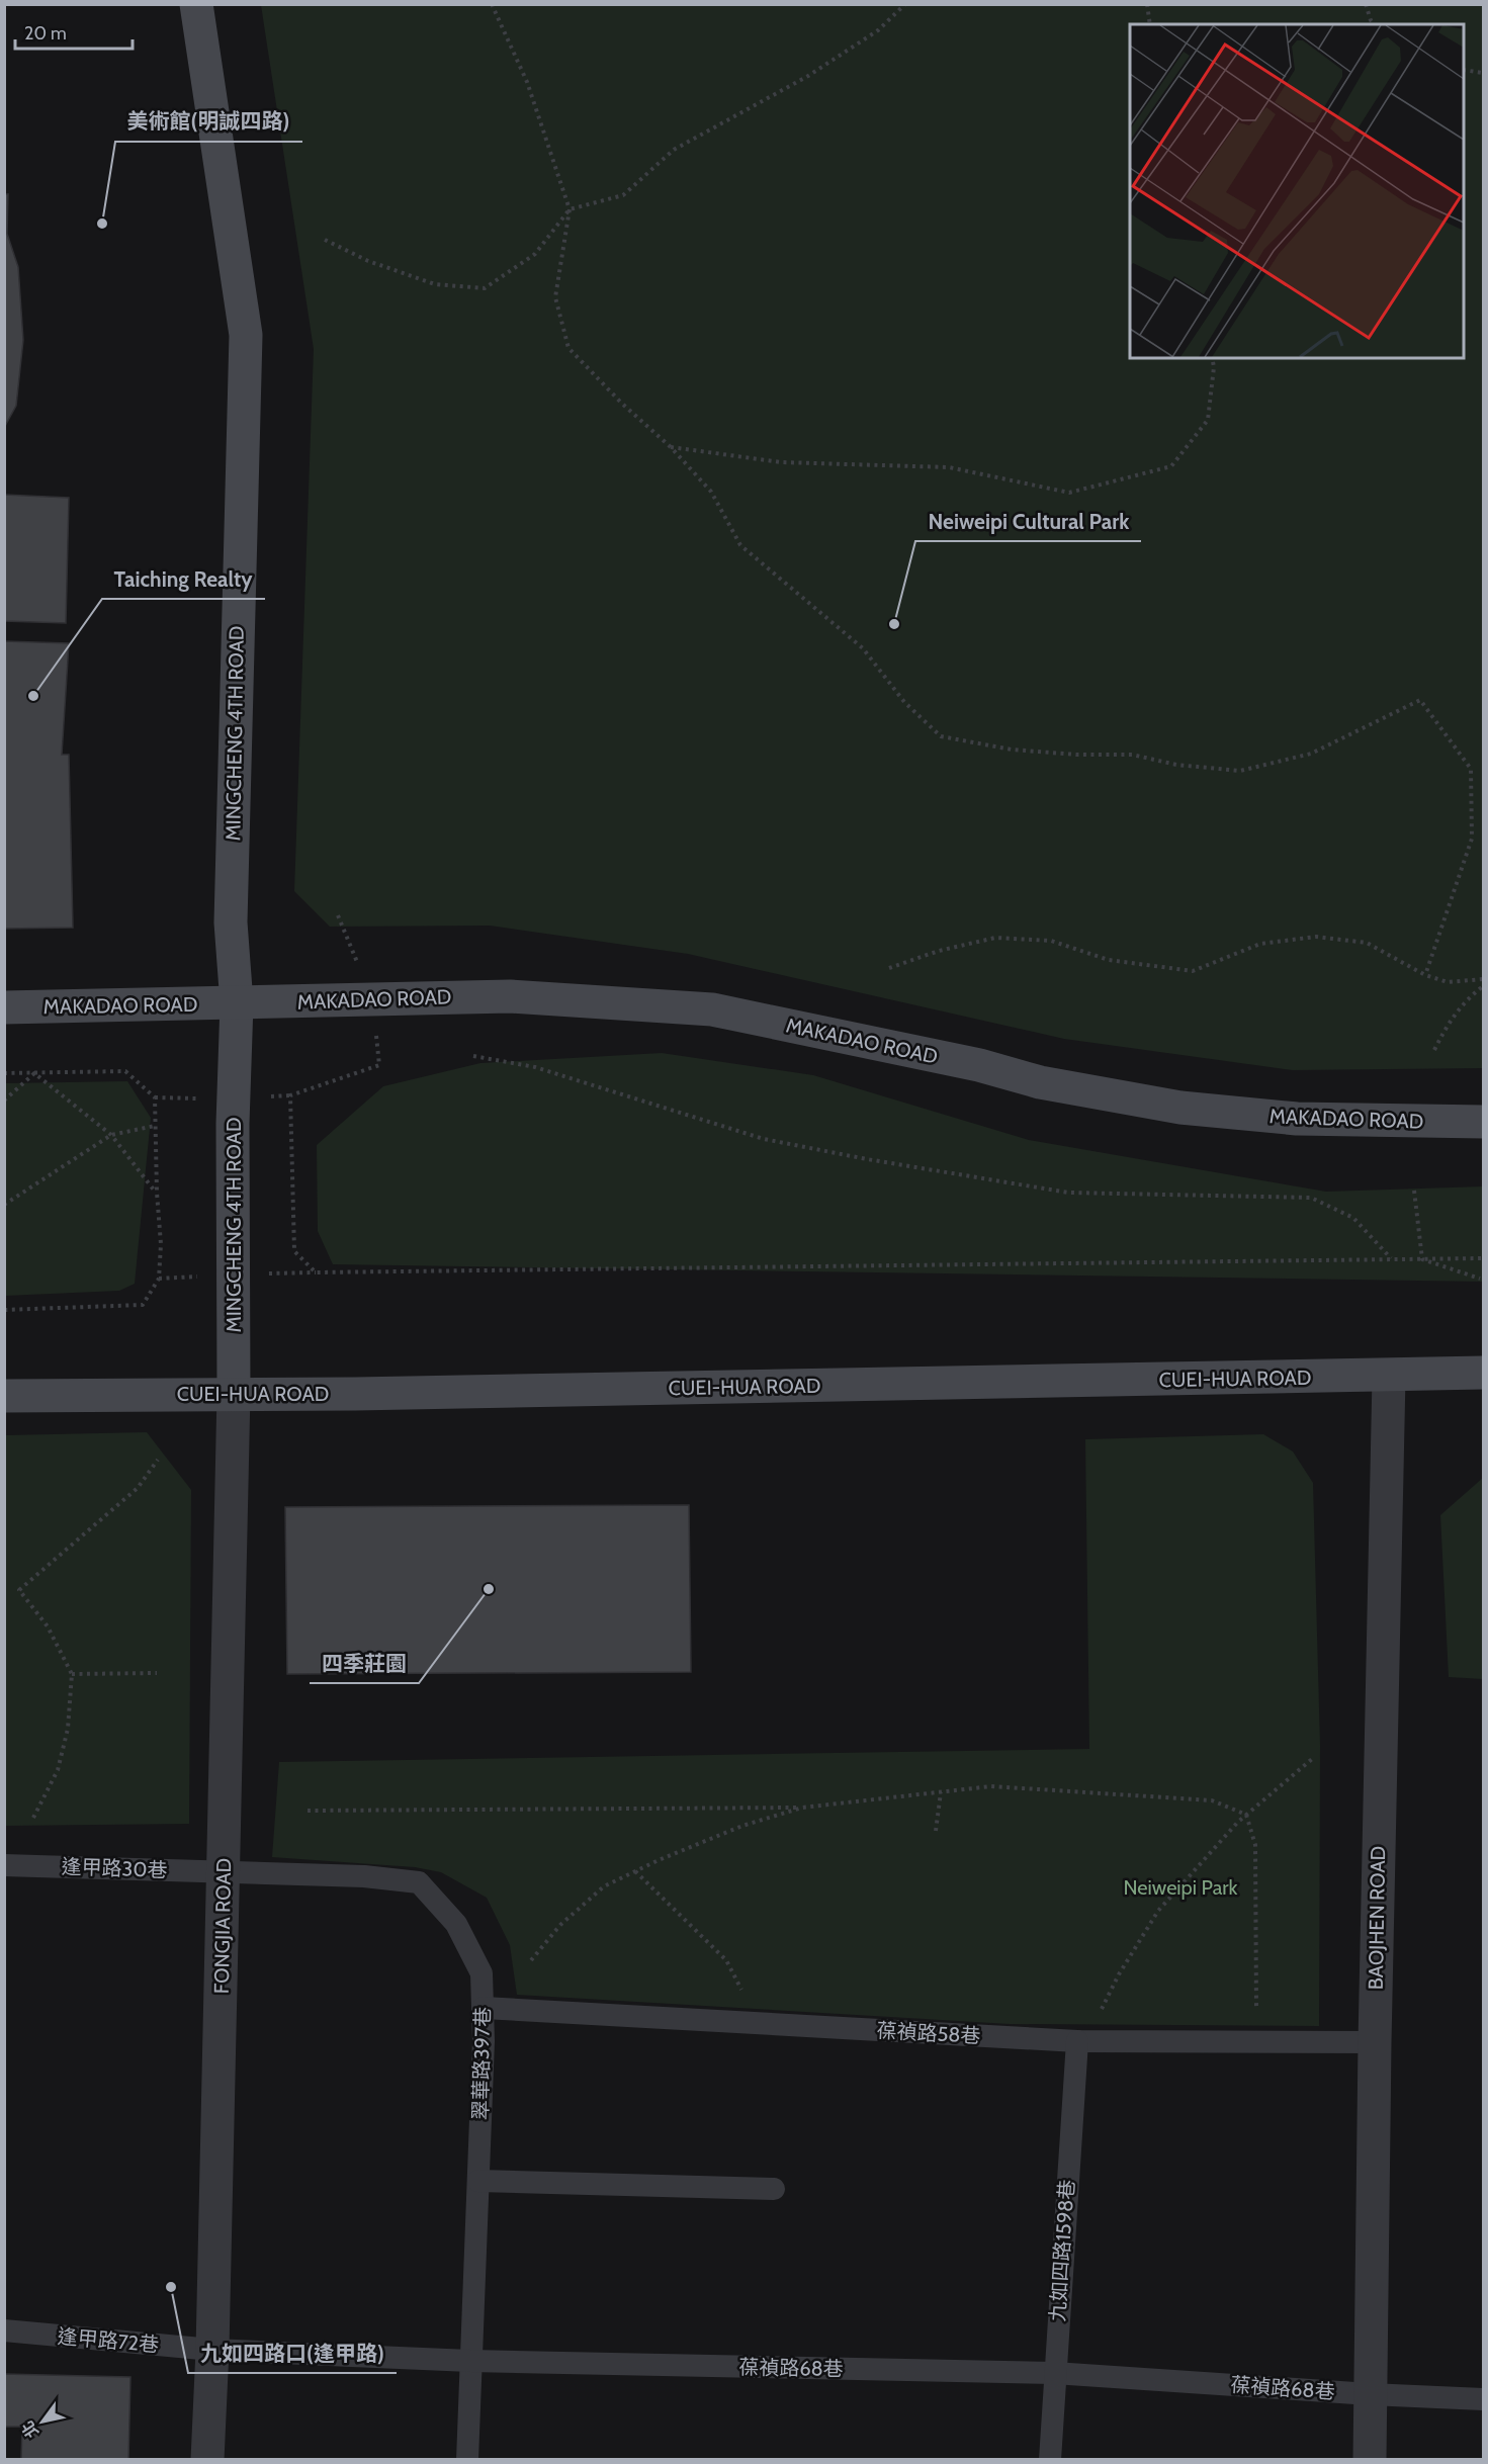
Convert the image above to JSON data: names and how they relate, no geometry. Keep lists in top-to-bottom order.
{
  "streets": {
    "street": [
      "MINGCHENG 4TH ROAD",
      "MAKADAO ROAD",
      "CUEI-HUA ROAD",
      "BAOJHEN ROAD",
      "FONGJIA ROAD"
    ],
    "lane": [
      "逢甲路30巷",
      "葆禎路58巷",
      "翠華路397巷",
      "九如四路1598巷",
      "逢甲路72巷",
      "葆禎路68巷"
    ]
  },
  "crossings": [
    ["MINGCHENG 4TH ROAD", "MAKADAO ROAD"],
    ["MINGCHENG 4TH ROAD", "CUEI-HUA ROAD"],
    ["MINGCHENG 4TH ROAD", "FONGJIA ROAD"],
    ["CUEI-HUA ROAD", "BAOJHEN ROAD"],
    ["CUEI-HUA ROAD", "FONGJIA ROAD"],
    ["逢甲路30巷", "FONGJIA ROAD"],
    ["逢甲路30巷", "翠華路397巷"],
    ["BAOJHEN ROAD", "葆禎路58巷"],
    ["BAOJHEN ROAD", "葆禎路68巷"],
    ["FONGJIA ROAD", "翠華路397巷"],
    ["FONGJIA ROAD", "逢甲路72巷"],
    ["FONGJIA ROAD", "葆禎路68巷"],
    ["葆禎路58巷", "翠華路397巷"],
    ["葆禎路58巷", "九如四路1598巷"],
    ["翠華路397巷", "葆禎路68巷"],
    ["九如四路1598巷", "葆禎路68巷"],
    ["逢甲路72巷", "葆禎路68巷"]
  ],
  "parks": ["Neiweipi Park"],
  "places": [
    "美術館(明誠四路)",
    "Neiweipi Cultural Park",
    "Taiching Realty",
    "四季莊園",
    "九如四路口(逢甲路)"
  ],
  "scale_bar": "20 m",
  "north": "bottom left"
}
